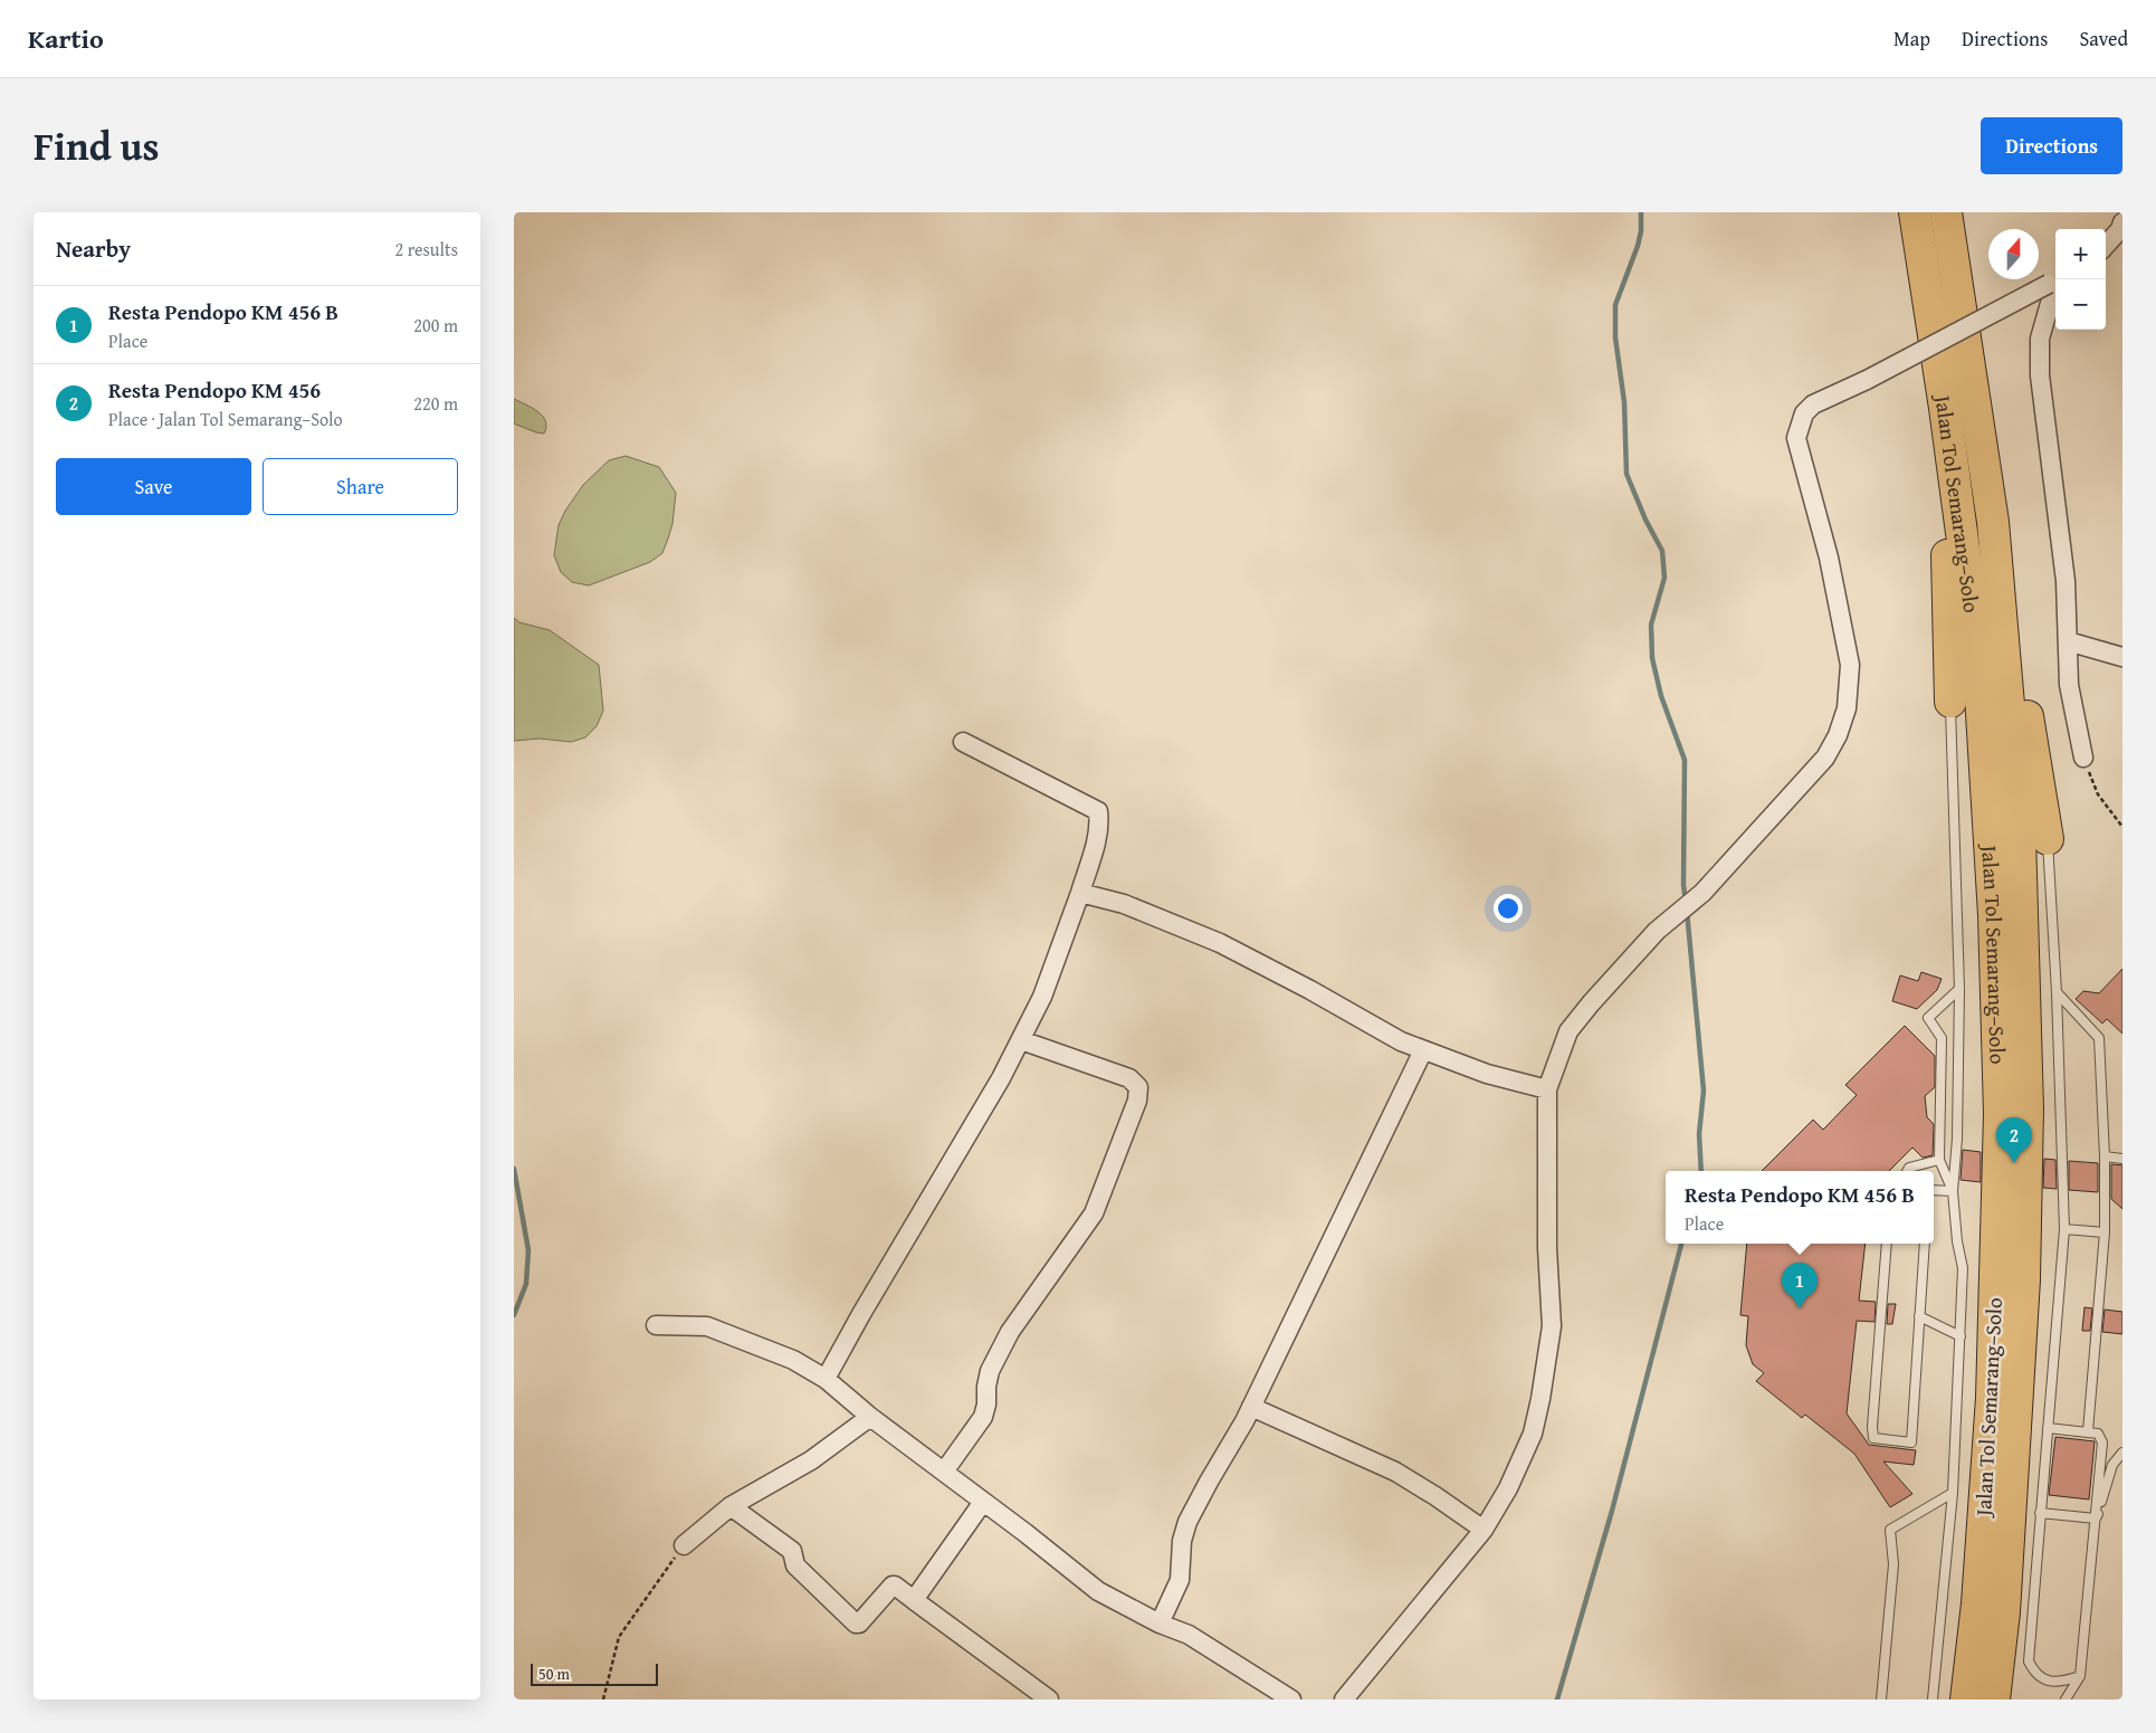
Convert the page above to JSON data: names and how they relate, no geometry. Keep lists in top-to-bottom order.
{
  "streets": {
    "highway": ["Jalan Tol Semarang–Solo"]
  },
  "scale_bar": "50 m",
  "north": "top",
  "page": {
    "header": "Kartio",
    "nav": ["Map", "Directions", "Saved"],
    "title": "Find us",
    "buttons": [
      "Directions",
      ["Save", "Share"]
    ],
    "heading": ["Nearby", "2 results"],
    "map_buttons": ["+", "−"],
    "list": [
      {
        "mark": "1",
        "name": "Resta Pendopo KM 456 B",
        "note": "Place",
        "value": "200 m"
      },
      {
        "mark": "2",
        "name": "Resta Pendopo KM 456",
        "note": "Place · Jalan Tol Semarang–Solo",
        "value": "220 m"
      }
    ],
    "pins": ["2", "1"],
    "popup": ["Resta Pendopo KM 456 B", "Place"],
    "scale": "50 m"
  }
}
